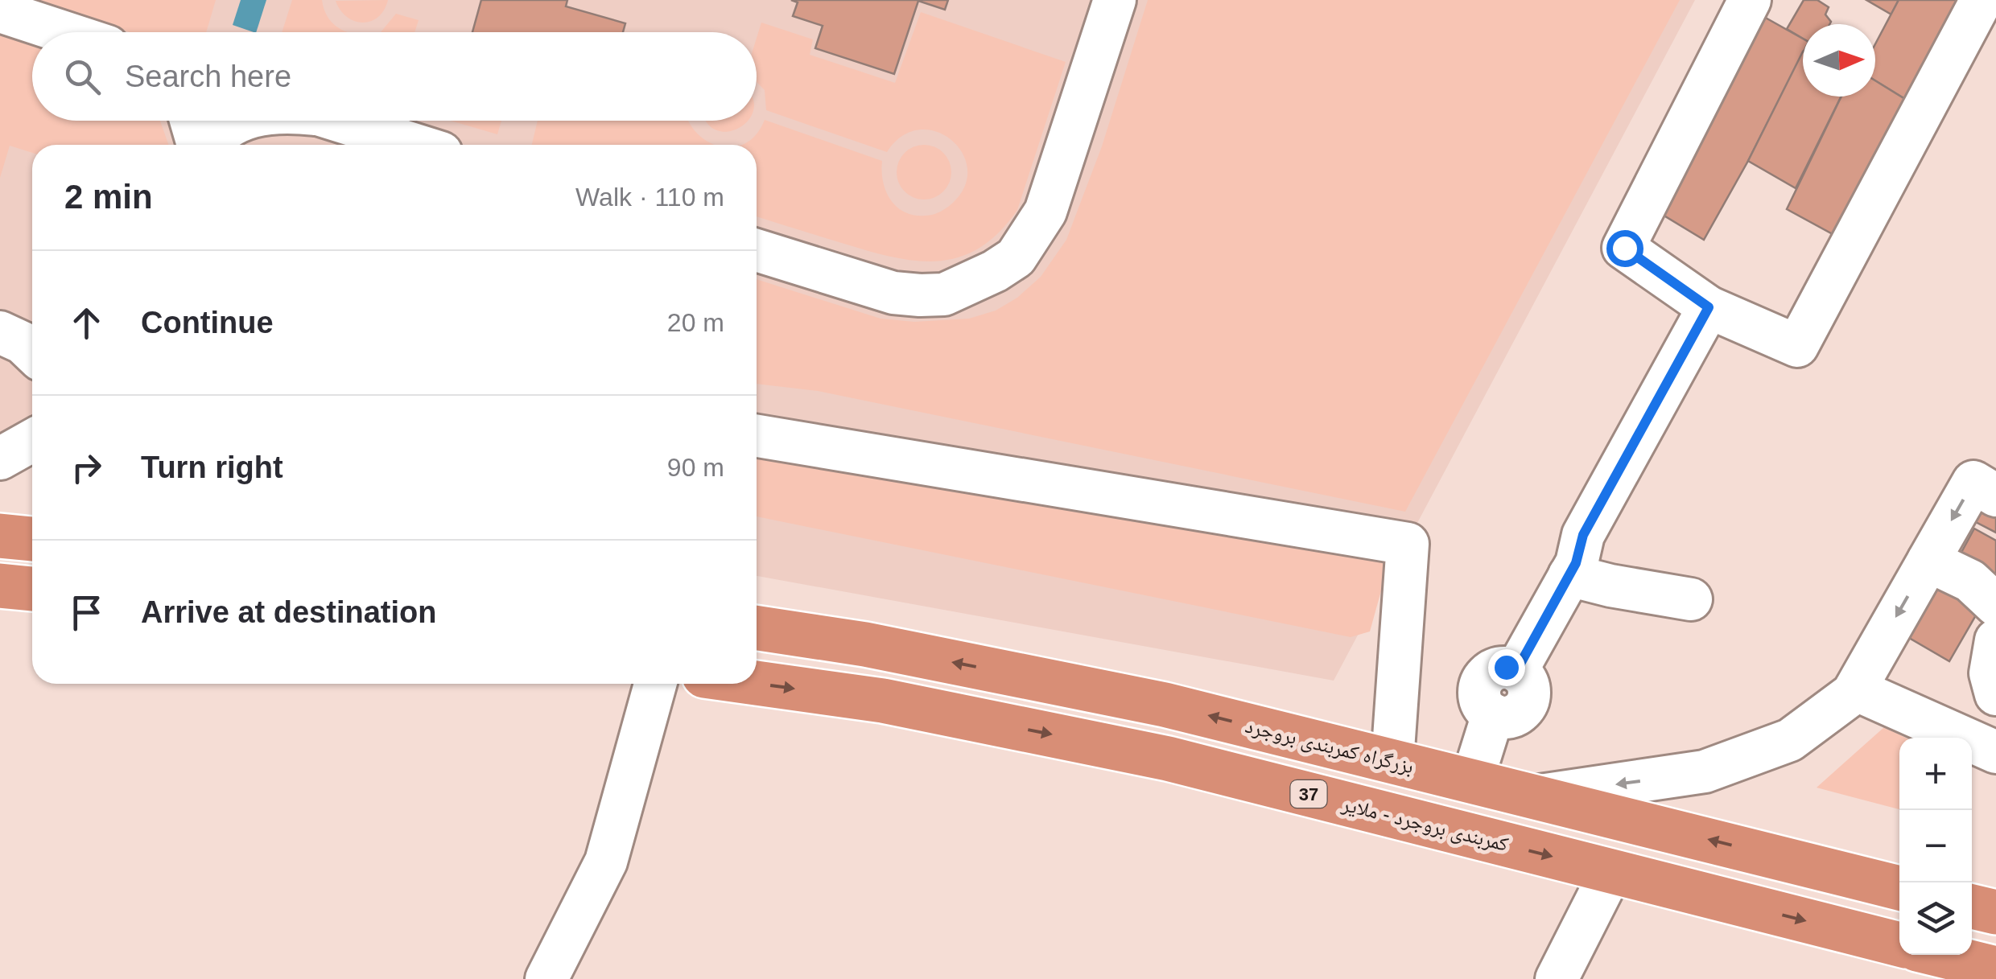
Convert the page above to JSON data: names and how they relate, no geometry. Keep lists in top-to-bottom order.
{
  "streets": {
    "highway": ["بزرگراه کمربندی بروجرد", "37", "کمربندی بروجرد - ملایر"]
  },
  "one_way": ["بزرگراه کمربندی بروجرد", "کمربندی بروجرد - ملایر"],
  "north": "right",
  "page": {
    "search": "Search here",
    "heading": ["2 min", "Walk · 110 m"],
    "list": [
      ["Continue", "20 m"],
      ["Turn right", "90 m"],
      "Arrive at destination"
    ],
    "map_buttons": ["+", "−"]
  }
}
